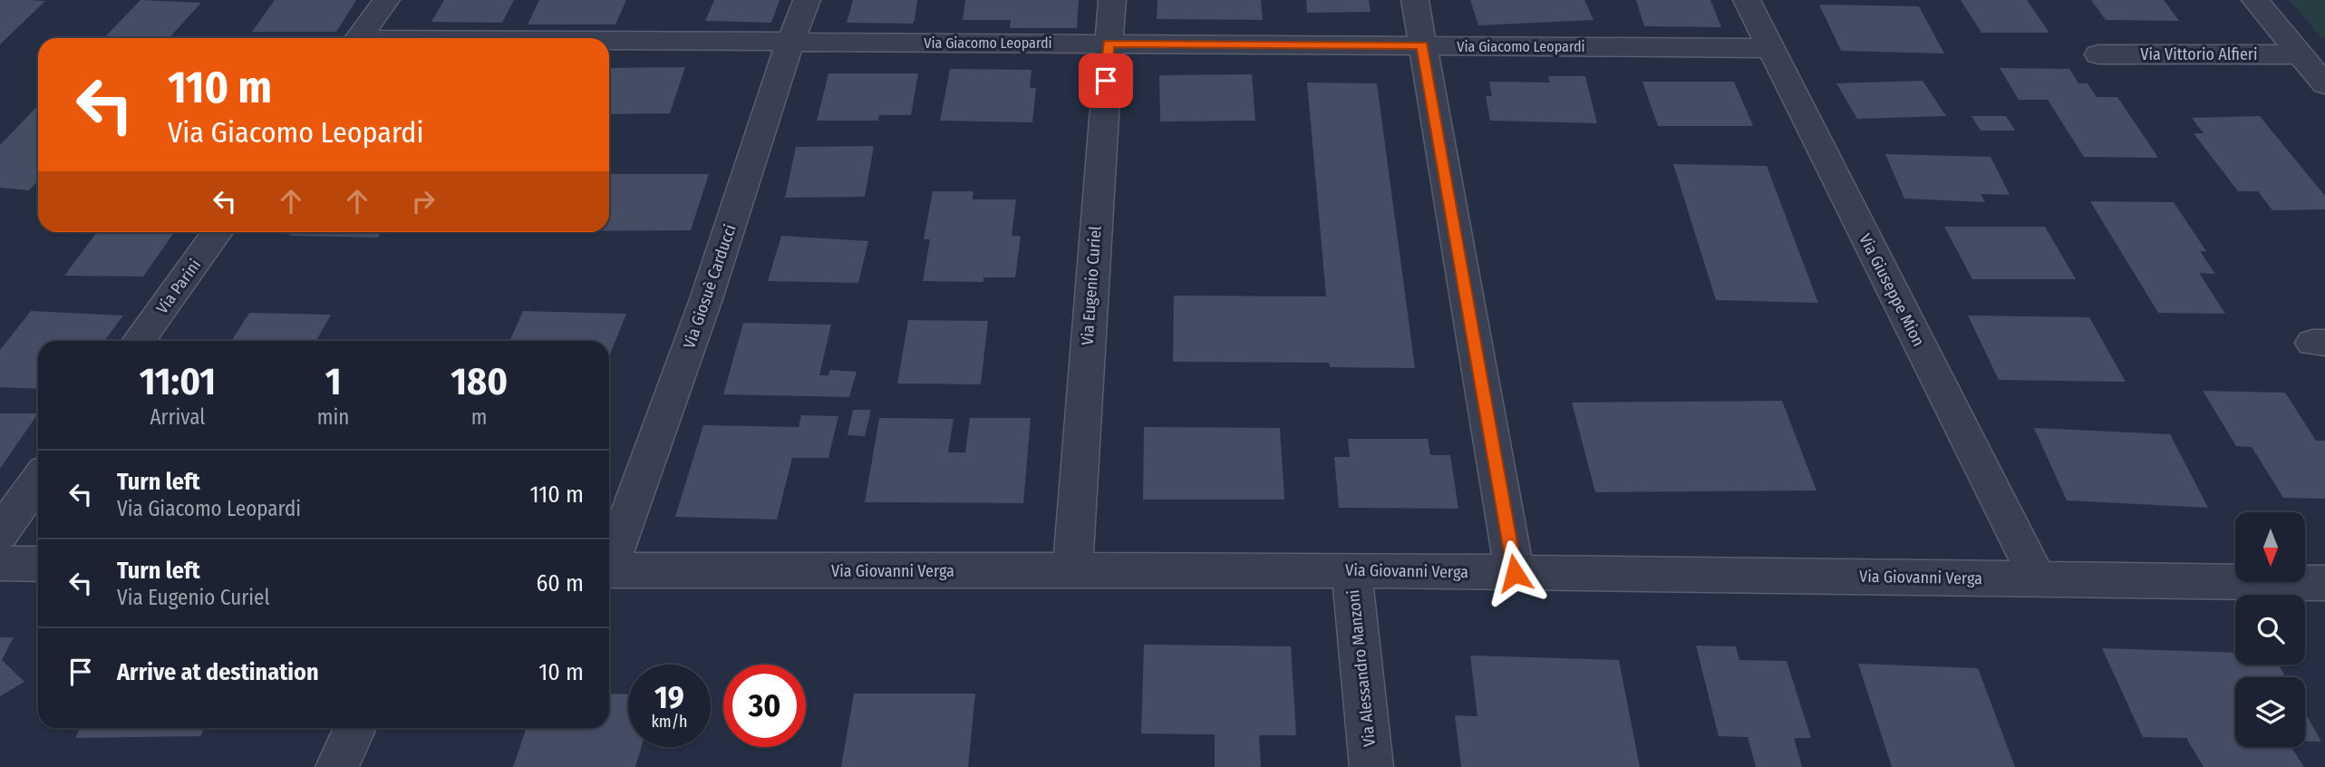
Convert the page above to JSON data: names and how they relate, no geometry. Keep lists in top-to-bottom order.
{
  "streets": {
    "street": [
      "Via Giacomo Leopardi",
      "Via Vittorio Alfieri",
      "Via Eugenio Curiel",
      "Via Parini",
      "Via Giosuè Carducci",
      "Via Giuseppe Mion",
      "Via Giovanni Verga",
      "Via Alessandro Manzoni"
    ]
  },
  "crossings": [
    ["Via Giacomo Leopardi", "Via Eugenio Curiel"],
    ["Via Giacomo Leopardi", "Via Giosuè Carducci"],
    ["Via Giacomo Leopardi", "Via Giuseppe Mion"],
    ["Via Eugenio Curiel", "Via Giovanni Verga"],
    ["Via Giuseppe Mion", "Via Giovanni Verga"],
    ["Via Giovanni Verga", "Via Alessandro Manzoni"]
  ],
  "north": "bottom",
  "page": {
    "turn": ["110 m", "Via Giacomo Leopardi"],
    "eta": [
      "11:01",
      "Arrival",
      "1",
      "min",
      "180",
      "m"
    ],
    "list": [
      {
        "name": "Turn left",
        "note": "Via Giacomo Leopardi",
        "value": "110 m"
      },
      {
        "name": "Turn left",
        "note": "Via Eugenio Curiel",
        "value": "60 m"
      },
      {
        "name": "Arrive at destination",
        "value": "10 m"
      }
    ],
    "speed": "19 km/h",
    "limit": "30"
  }
}
